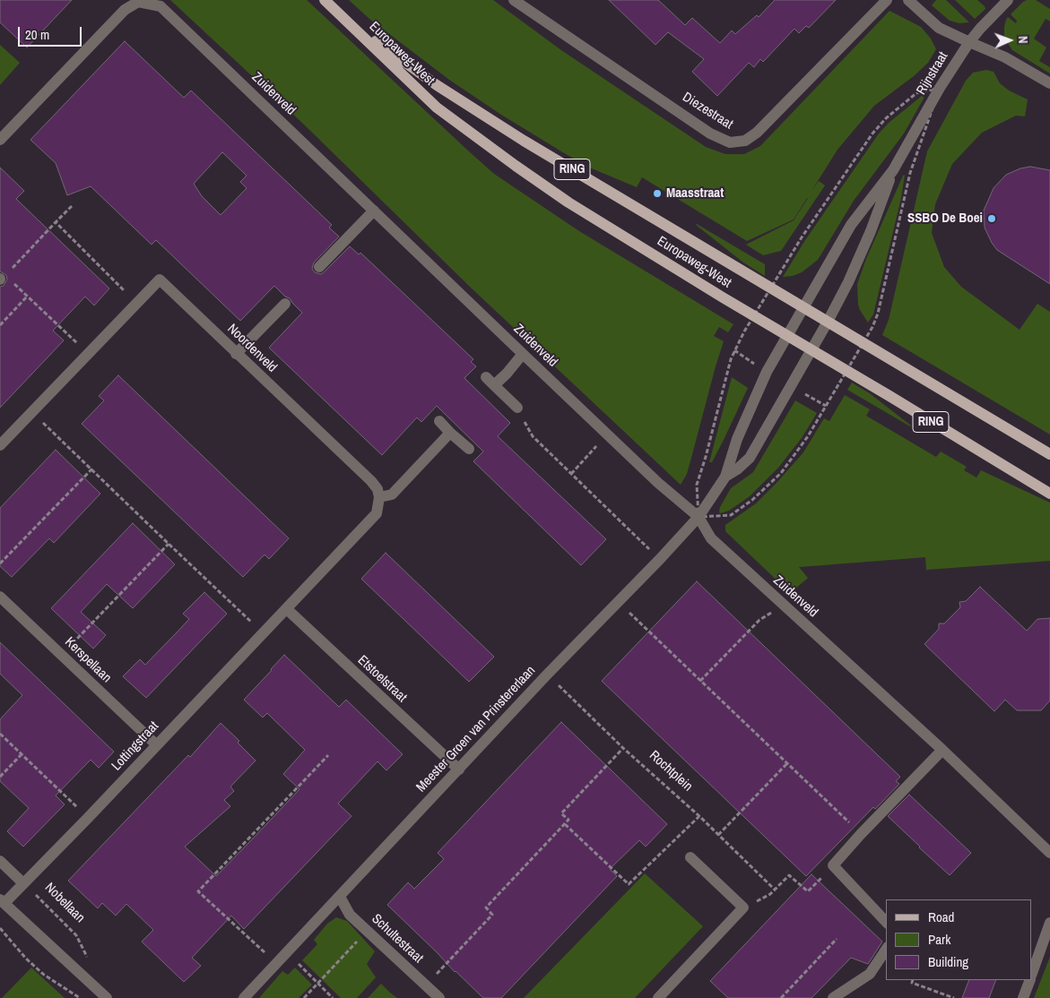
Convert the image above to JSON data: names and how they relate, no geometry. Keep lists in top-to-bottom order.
{
  "streets": {
    "main road": ["Europaweg-West", "RING"],
    "street": [
      "Rijnstraat",
      "Zuidenveld",
      "Diezestraat",
      "Noordenveld",
      "Kerspellaan",
      "Etstoelstraat",
      "Meester Groen van Prinstererlaan",
      "Lottingstraat",
      "Nobellaan",
      "Schultestraat"
    ],
    "path": ["Rochtplein"]
  },
  "crossings": [
    ["Europaweg-West", "Rijnstraat"],
    ["Europaweg-West", "Meester Groen van Prinstererlaan"],
    ["Rijnstraat", "Meester Groen van Prinstererlaan"],
    ["Zuidenveld", "Meester Groen van Prinstererlaan"],
    ["Kerspellaan", "Lottingstraat"],
    ["Etstoelstraat", "Meester Groen van Prinstererlaan"],
    ["Etstoelstraat", "Lottingstraat"],
    ["Meester Groen van Prinstererlaan", "Rochtplein"],
    ["Meester Groen van Prinstererlaan", "Schultestraat"],
    ["Lottingstraat", "Nobellaan"]
  ],
  "places": ["Maasstraat", "SSBO De Boei"],
  "legend": ["Road", "Park", "Building"],
  "scale_bar": "20 m",
  "north": "right"
}
